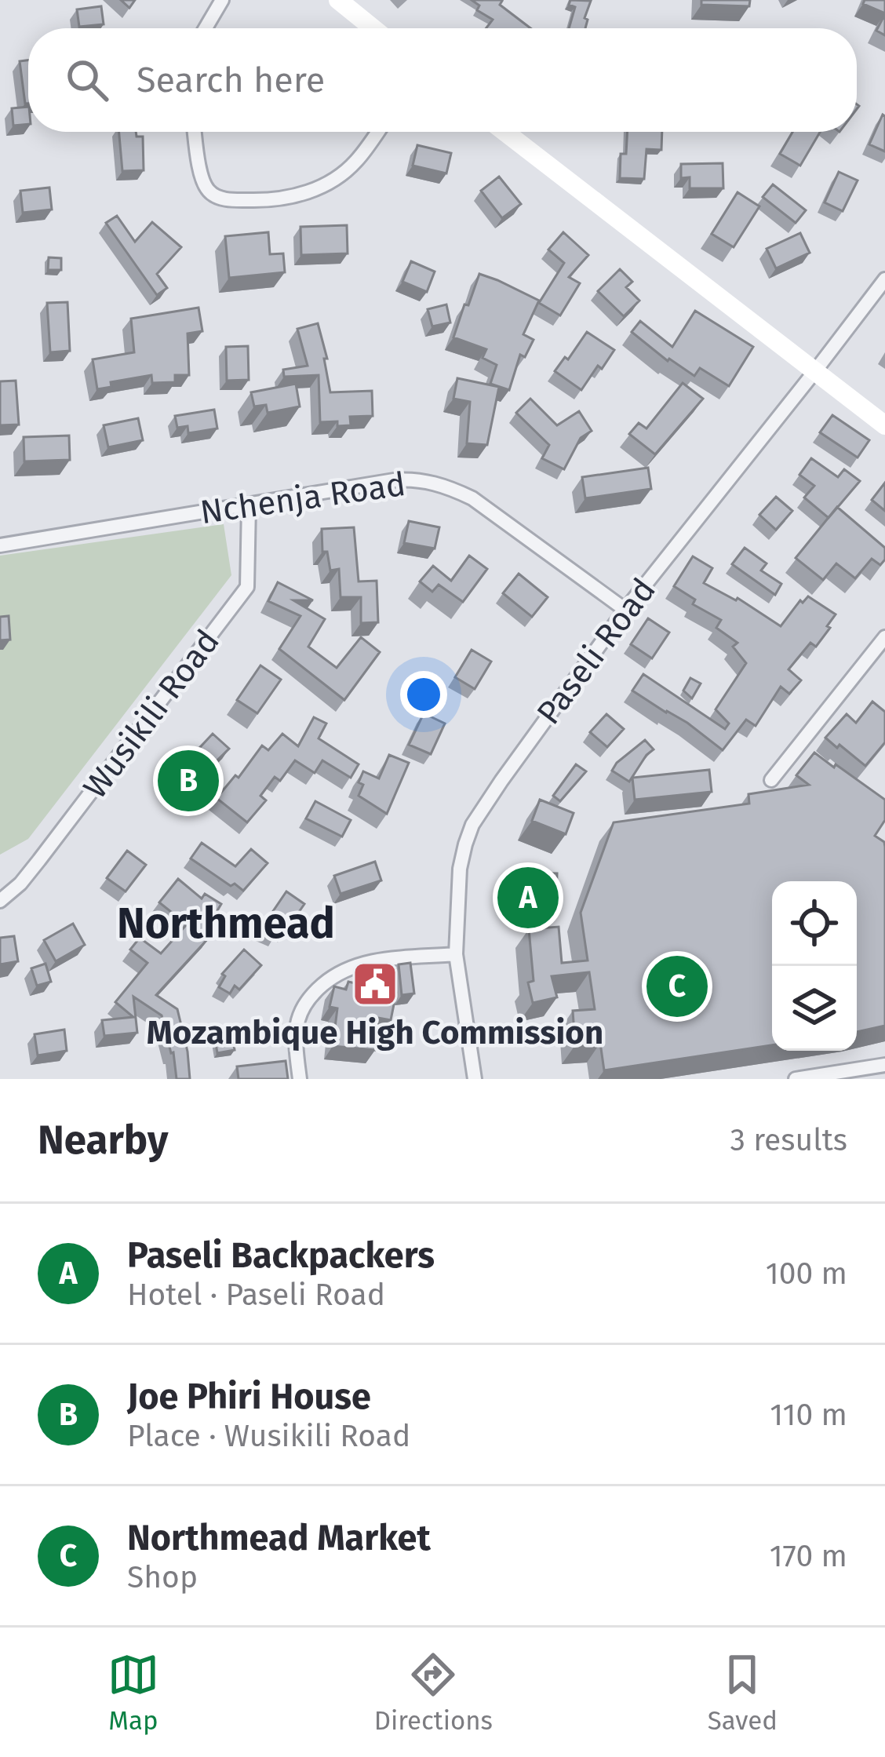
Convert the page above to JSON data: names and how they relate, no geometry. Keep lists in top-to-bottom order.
{
  "streets": {
    "street": ["Nchenja Road", "Paseli Road", "Wusikili Road"]
  },
  "crossings": [
    ["Nchenja Road", "Paseli Road"],
    ["Nchenja Road", "Wusikili Road"]
  ],
  "districts": ["Northmead"],
  "places": {
    "public building": ["Mozambique High Commission"]
  },
  "page": {
    "search": "Search here",
    "pins": ["B", "A", "C"],
    "heading": ["Nearby", "3 results"],
    "list": [
      {
        "mark": "A",
        "name": "Paseli Backpackers",
        "note": "Hotel · Paseli Road",
        "value": "100 m"
      },
      {
        "mark": "B",
        "name": "Joe Phiri House",
        "note": "Place · Wusikili Road",
        "value": "110 m"
      },
      {
        "mark": "C",
        "name": "Northmead Market",
        "note": "Shop",
        "value": "170 m"
      }
    ],
    "nav": ["Map", "Directions", "Saved"]
  }
}
